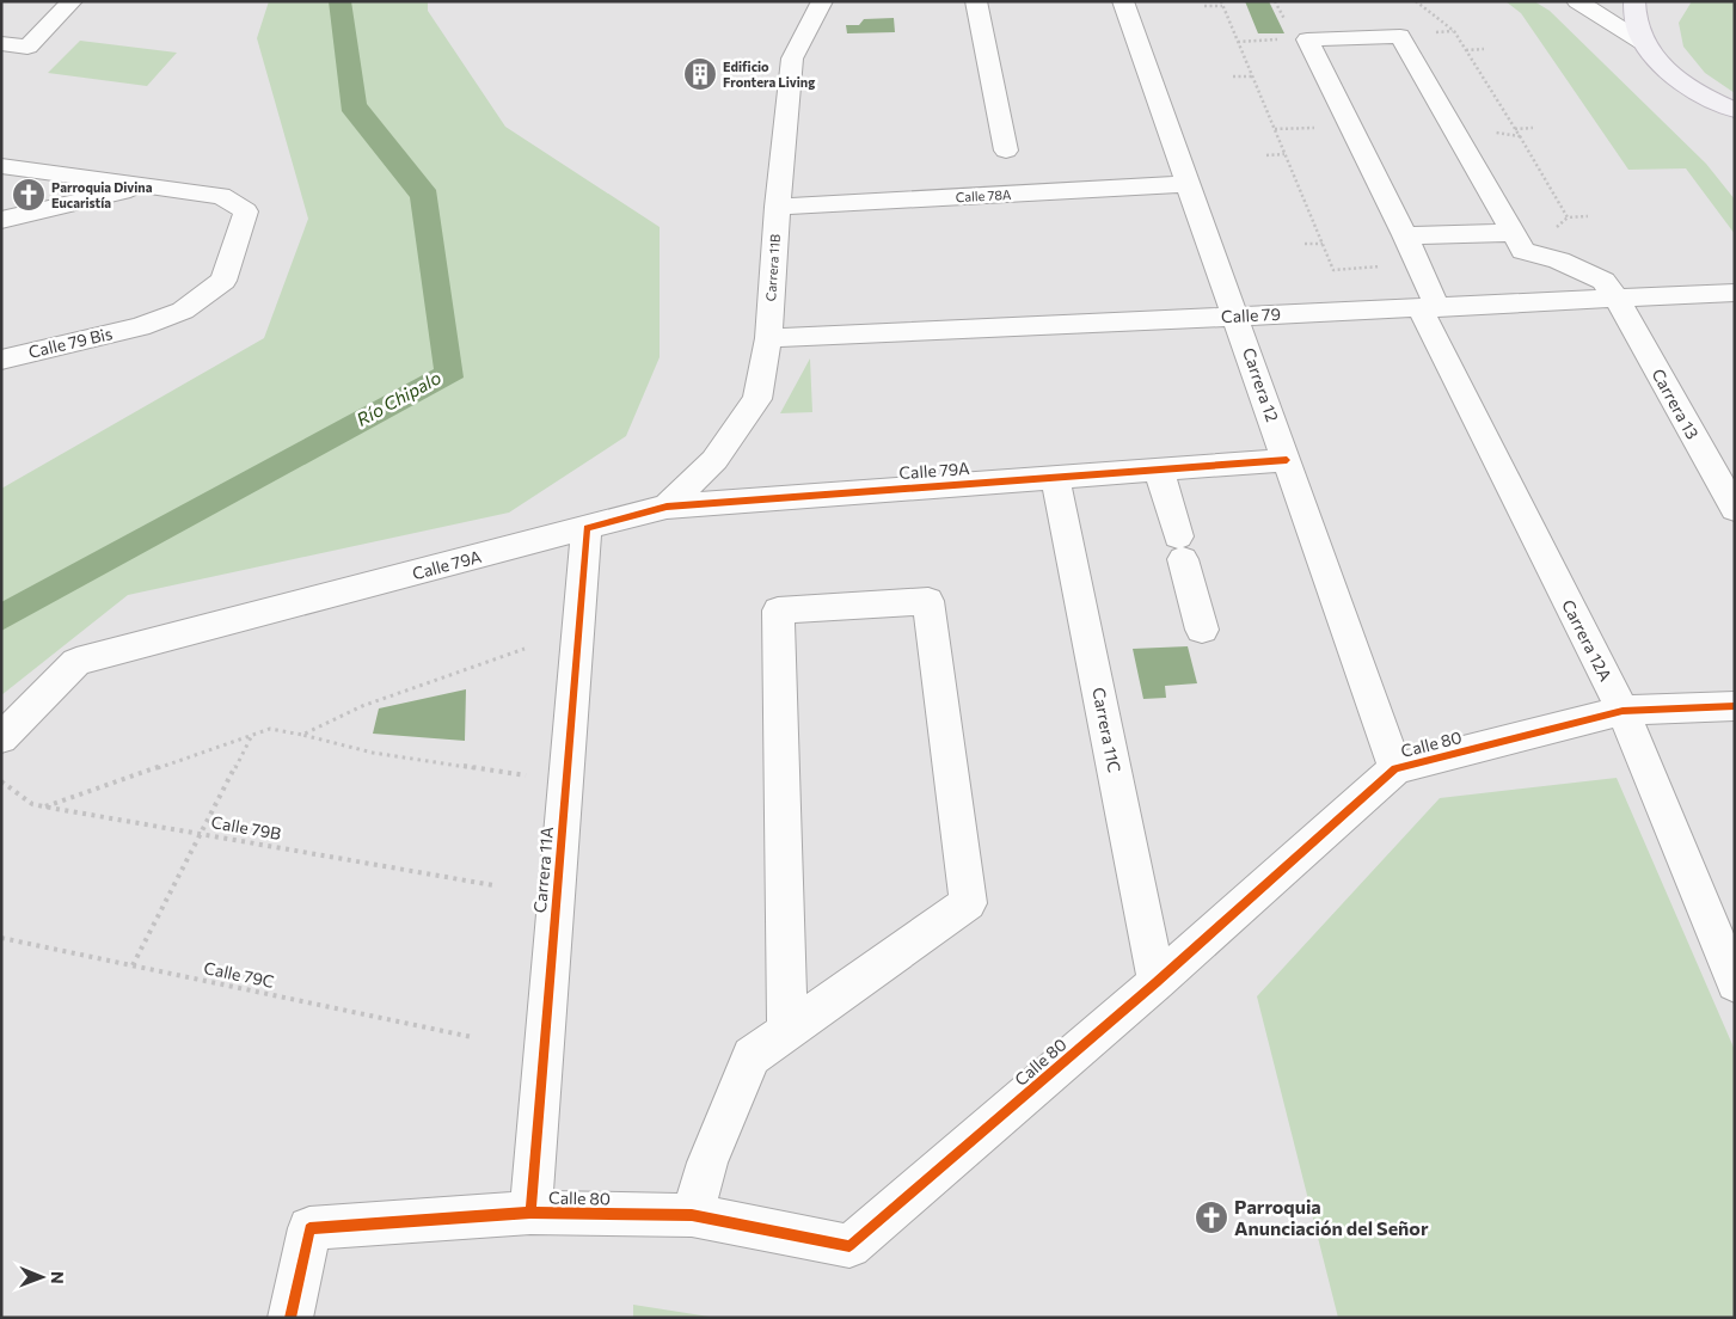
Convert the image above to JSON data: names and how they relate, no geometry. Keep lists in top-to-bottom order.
{
  "streets": {
    "street": [
      "Calle 78A",
      "Carrera 11B",
      "Calle 79",
      "Calle 79 Bis",
      "Carrera 12",
      "Carrera 13",
      "Calle 79A",
      "Carrera 12A",
      "Carrera 11C",
      "Calle 80",
      "Carrera 11A"
    ],
    "path": ["Calle 79B", "Calle 79C"]
  },
  "crossings": [
    ["Calle 78A", "Carrera 11B"],
    ["Calle 78A", "Carrera 12"],
    ["Carrera 11B", "Calle 79"],
    ["Carrera 11B", "Calle 79A"],
    ["Calle 79", "Carrera 12"],
    ["Calle 79", "Carrera 13"],
    ["Calle 79", "Carrera 12A"],
    ["Carrera 12", "Calle 79A"],
    ["Carrera 12", "Calle 80"],
    ["Carrera 13", "Carrera 12A"],
    ["Calle 79A", "Carrera 11C"],
    ["Calle 79A", "Carrera 11A"],
    ["Carrera 12A", "Calle 80"],
    ["Carrera 11C", "Calle 80"],
    ["Calle 80", "Carrera 11A"]
  ],
  "water": ["Río Chipalo"],
  "places": {
    "building": ["Edificio Frontera Living"],
    "church": ["Parroquia Divina Eucaristía", "Parroquia Anunciación del Señor"]
  },
  "north": "right"
}
